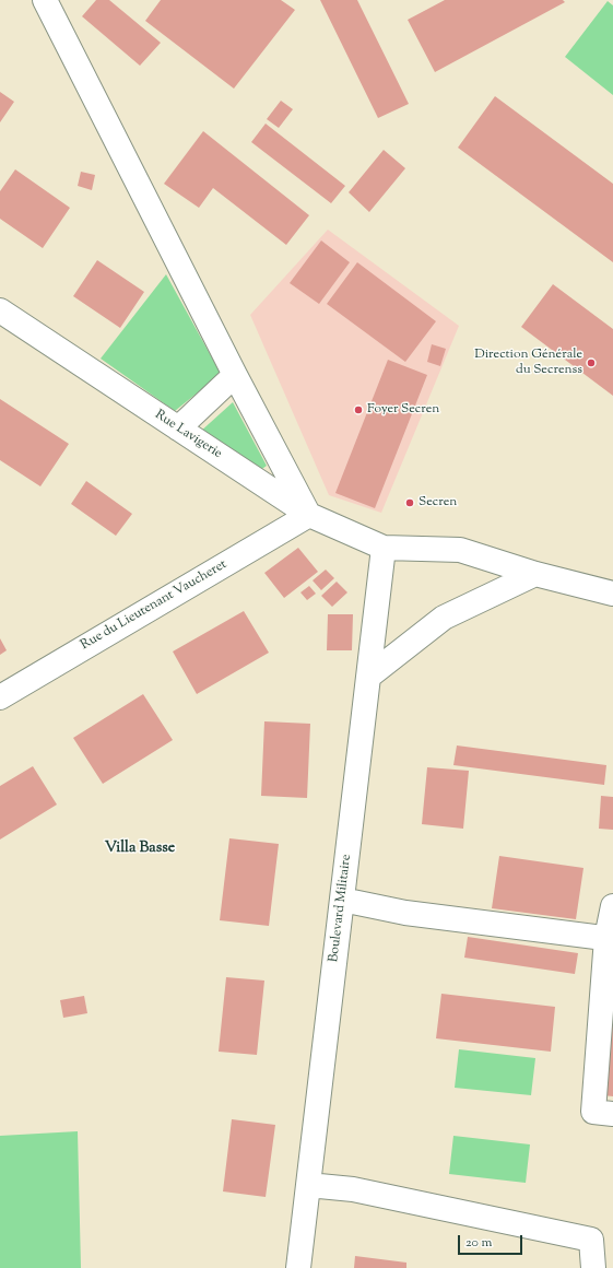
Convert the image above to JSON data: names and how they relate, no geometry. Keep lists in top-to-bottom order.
{
  "streets": {
    "street": ["Rue Lavigerie", "Rue du Lieutenant Vaucheret", "Boulevard Militaire"]
  },
  "crossings": [
    ["Rue Lavigerie", "Rue du Lieutenant Vaucheret"],
    ["Rue Lavigerie", "Boulevard Militaire"]
  ],
  "districts": ["Villa Basse"],
  "places": ["Direction Générale du Secrenss", "Foyer Secren", "Secren"],
  "scale_bar": "20 m"
}
